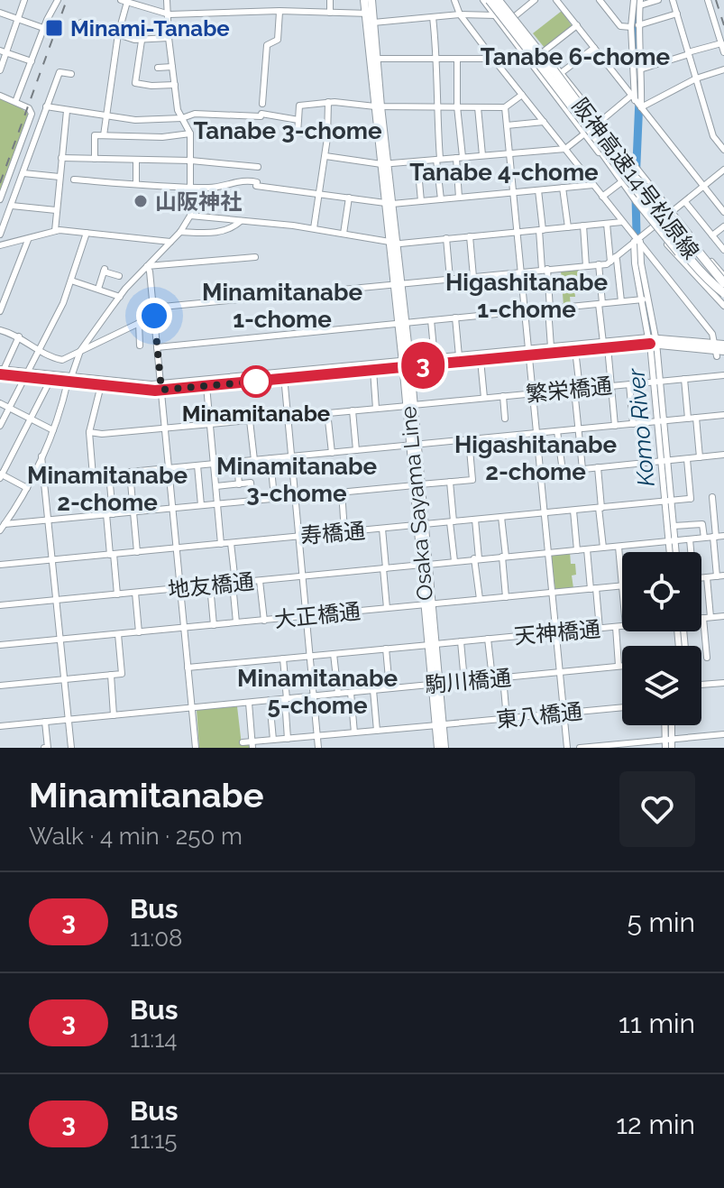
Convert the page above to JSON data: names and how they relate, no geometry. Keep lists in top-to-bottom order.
{
  "streets": {
    "highway": ["阪神高速14号松原線"],
    "main road": ["Osaka Sayama Line"],
    "street": [
      "繁栄橋通",
      "寿橋通",
      "地友橋通",
      "大正橋通",
      "天神橋通",
      "駒川橋通",
      "東八橋通"
    ]
  },
  "crossings": [
    ["繁栄橋通", "Osaka Sayama Line"],
    ["Osaka Sayama Line", "寿橋通"],
    ["Osaka Sayama Line", "地友橋通"],
    ["Osaka Sayama Line", "大正橋通"],
    ["Osaka Sayama Line", "天神橋通"],
    ["Osaka Sayama Line", "駒川橋通"],
    ["Osaka Sayama Line", "東八橋通"]
  ],
  "districts": [
    "Tanabe 6-chome",
    "Tanabe 3-chome",
    "Tanabe 4-chome",
    "Higashitanabe 1-chome",
    "Minamitanabe 1-chome",
    "Higashitanabe 2-chome",
    "Minamitanabe 3-chome",
    "Minamitanabe 2-chome",
    "Minamitanabe 5-chome"
  ],
  "water": ["Komo River"],
  "places": {
    "transit": ["Minami-Tanabe"],
    "other": ["山阪神社", "Minamitanabe"]
  },
  "lines": ["bus line 3"],
  "page": {
    "on_map": "3",
    "heading": ["Minamitanabe", "Walk · 4 min · 250 m"],
    "list": [
      {
        "mark": "3",
        "name": "Bus",
        "note": "11:08",
        "value": "5 min"
      },
      {
        "mark": "3",
        "name": "Bus",
        "note": "11:14",
        "value": "11 min"
      },
      {
        "mark": "3",
        "name": "Bus",
        "note": "11:15",
        "value": "12 min"
      }
    ]
  }
}
